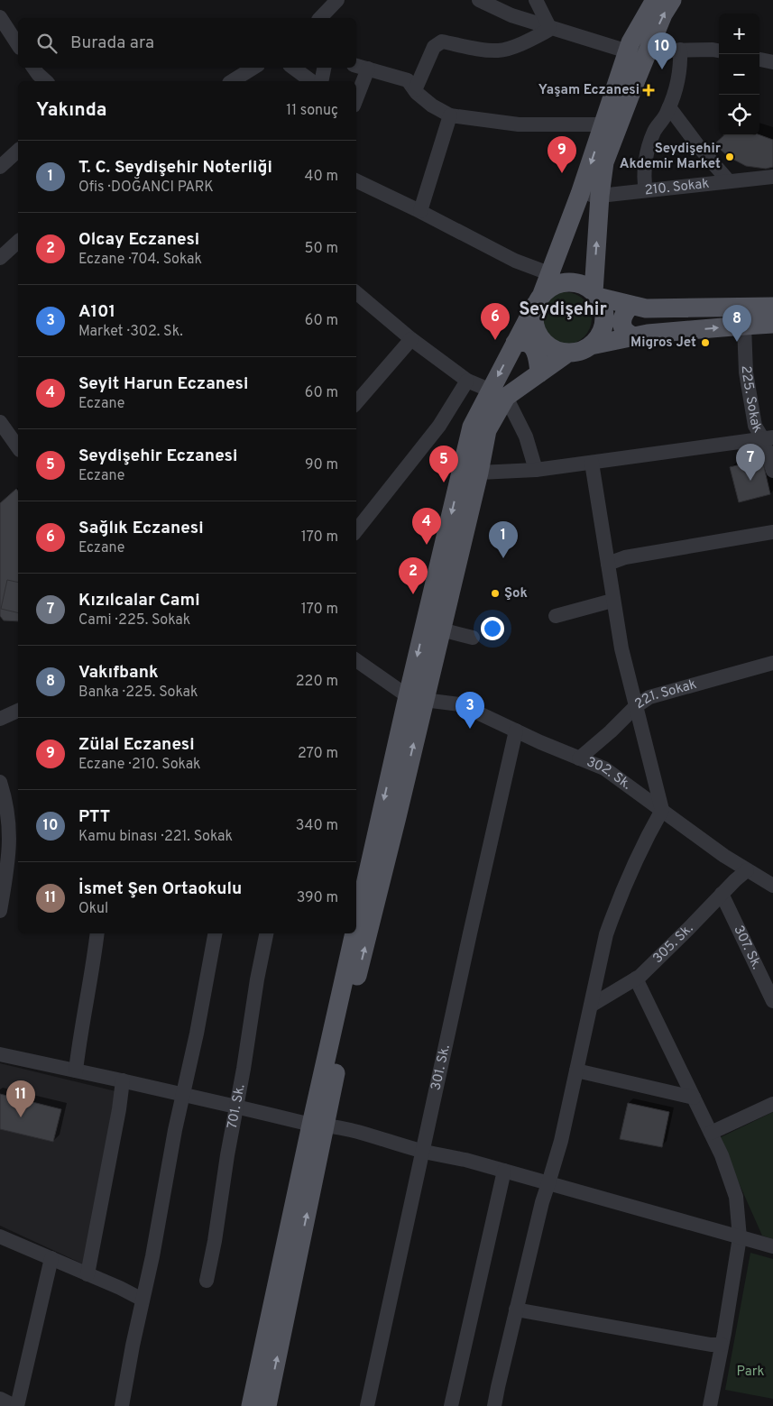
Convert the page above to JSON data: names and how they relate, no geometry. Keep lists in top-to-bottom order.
{
  "streets": {
    "street": [
      "210. Sokak",
      "225. Sokak",
      "221. Sokak",
      "302. Sk.",
      "305. Sk.",
      "307. Sk.",
      "301. Sk.",
      "701. Sk."
    ]
  },
  "crossings": [
    ["221. Sokak", "302. Sk."],
    ["302. Sk.", "305. Sk."],
    ["302. Sk.", "301. Sk."],
    ["305. Sk.", "307. Sk."]
  ],
  "districts": ["Seydişehir"],
  "parks": ["Park"],
  "places": {
    "health": ["Yaşam Eczanesi"],
    "other": ["Seydişehir Akdemir Market", "Migros Jet", "Şok"]
  },
  "page": {
    "map_buttons": ["+", "−"],
    "search": "Burada ara",
    "pins": [
      "10",
      "9",
      "6",
      "8",
      "7",
      "5",
      "4",
      "1",
      "2",
      "3",
      "11"
    ],
    "heading": ["Yakında", "11 sonuç"],
    "list": [
      {
        "mark": "1",
        "name": "T. C. Seydişehir Noterliği",
        "note": "Ofis · DOĞANCI PARK",
        "value": "40 m"
      },
      {
        "mark": "2",
        "name": "Olcay Eczanesi",
        "note": "Eczane · 704. Sokak",
        "value": "50 m"
      },
      {
        "mark": "3",
        "name": "A101",
        "note": "Market · 302. Sk.",
        "value": "60 m"
      },
      {
        "mark": "4",
        "name": "Seyit Harun Eczanesi",
        "note": "Eczane",
        "value": "60 m"
      },
      {
        "mark": "5",
        "name": "Seydişehir Eczanesi",
        "note": "Eczane",
        "value": "90 m"
      },
      {
        "mark": "6",
        "name": "Sağlık Eczanesi",
        "note": "Eczane",
        "value": "170 m"
      },
      {
        "mark": "7",
        "name": "Kızılcalar Cami",
        "note": "Cami · 225. Sokak",
        "value": "170 m"
      },
      {
        "mark": "8",
        "name": "Vakıfbank",
        "note": "Banka · 225. Sokak",
        "value": "220 m"
      },
      {
        "mark": "9",
        "name": "Zülal Eczanesi",
        "note": "Eczane · 210. Sokak",
        "value": "270 m"
      },
      {
        "mark": "10",
        "name": "PTT",
        "note": "Kamu binası · 221. Sokak",
        "value": "340 m"
      },
      {
        "mark": "11",
        "name": "İsmet Şen Ortaokulu",
        "note": "Okul",
        "value": "390 m"
      }
    ]
  }
}
